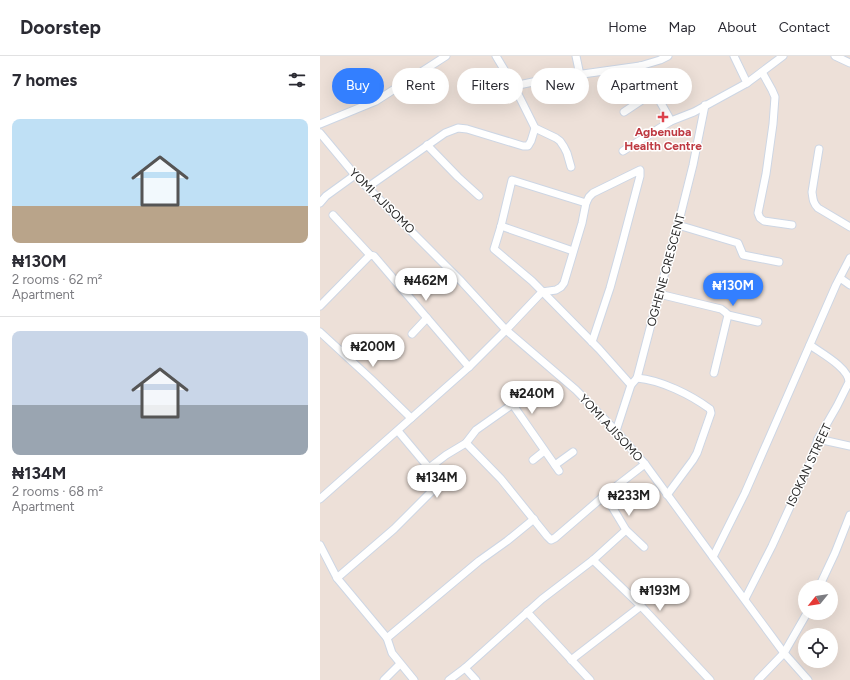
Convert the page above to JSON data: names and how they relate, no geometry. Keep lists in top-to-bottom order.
{
  "streets": {
    "street": ["YOMI AJISOMO", "OGHENE CRESCENT", "ISOKAN STREET"]
  },
  "crossings": [
    ["YOMI AJISOMO", "OGHENE CRESCENT"],
    ["YOMI AJISOMO", "ISOKAN STREET"]
  ],
  "places": {
    "health": ["Agbenuba Health Centre"]
  },
  "north": "bottom left",
  "page": {
    "header": "Doorstep",
    "nav": [
      "Home",
      "Map",
      "About",
      "Contact"
    ],
    "heading": "7 homes",
    "chip": [
      "Buy",
      "Rent",
      "Filters",
      "New",
      "Apartment"
    ],
    "list": [
      {
        "name": "₦130M",
        "note": "2 rooms · 62 m² · Apartment"
      },
      {
        "name": "₦134M",
        "note": "2 rooms · 68 m² · Apartment"
      }
    ],
    "price": [
      "₦462M",
      "₦130M",
      "₦200M",
      "₦240M",
      "₦134M",
      "₦233M",
      "₦193M"
    ]
  }
}
